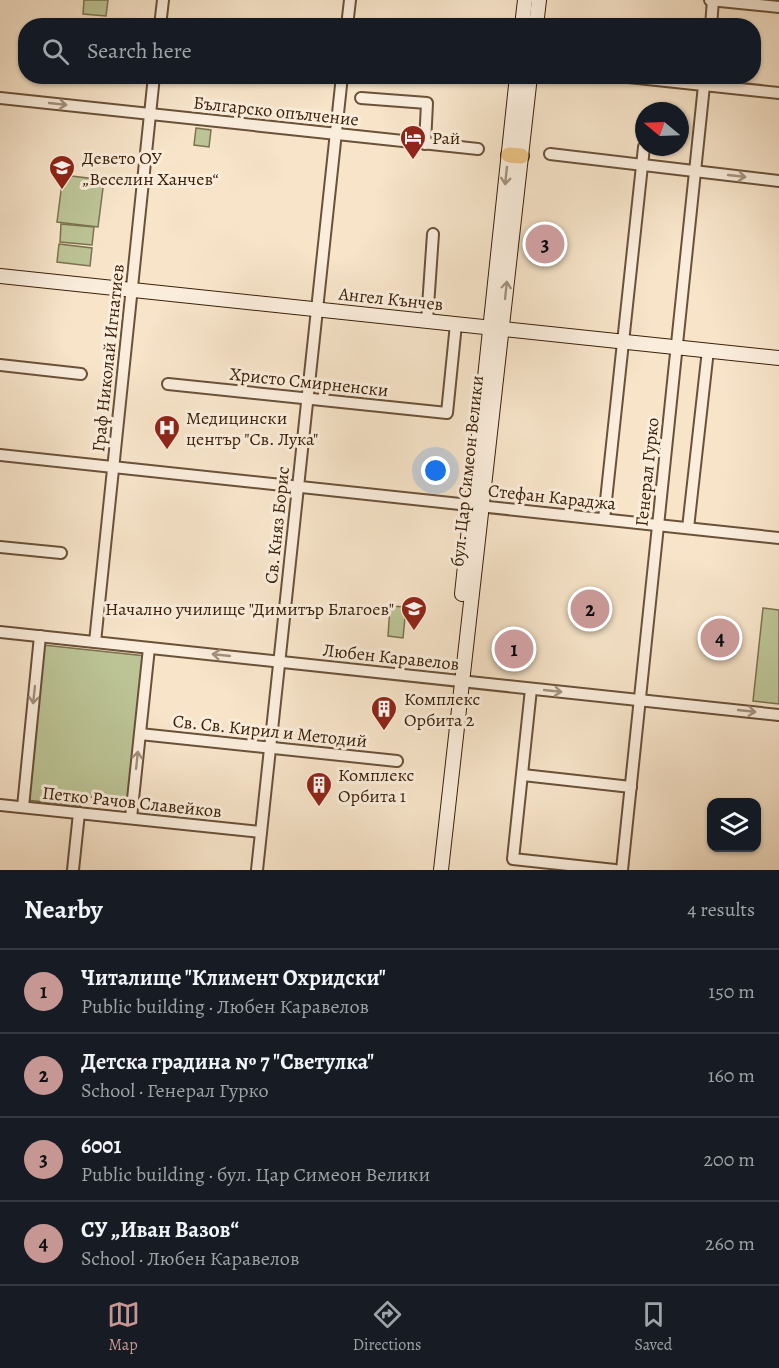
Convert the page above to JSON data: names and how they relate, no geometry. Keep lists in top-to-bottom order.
{
  "streets": {
    "main road": ["Ангел Кънчев", "бул. Цар Симеон Велики"],
    "street": [
      "Българско опълчение",
      "Граф Николай Игнатиев",
      "Христо Смирненски",
      "Генерал Гурко",
      "Стефан Караджа",
      "Св. Княз Борис",
      "Любен Каравелов",
      "Св. Св. Кирил и Методий",
      "Петко Рачов Славейков"
    ]
  },
  "crossings": [
    ["Българско опълчение", "Граф Николай Игнатиев"],
    ["Българско опълчение", "Св. Княз Борис"],
    ["Ангел Кънчев", "Граф Николай Игнатиев"],
    ["Ангел Кънчев", "Христо Смирненски"],
    ["Ангел Кънчев", "бул. Цар Симеон Велики"],
    ["Ангел Кънчев", "Генерал Гурко"],
    ["Ангел Кънчев", "Св. Княз Борис"],
    ["Граф Николай Игнатиев", "Стефан Караджа"],
    ["Граф Николай Игнатиев", "Любен Каравелов"],
    ["Христо Смирненски", "Св. Княз Борис"],
    ["бул. Цар Симеон Велики", "Стефан Караджа"],
    ["бул. Цар Симеон Велики", "Любен Каравелов"],
    ["Генерал Гурко", "Стефан Караджа"],
    ["Генерал Гурко", "Любен Каравелов"],
    ["Стефан Караджа", "Св. Княз Борис"],
    ["Св. Княз Борис", "Любен Каравелов"],
    ["Св. Княз Борис", "Св. Св. Кирил и Методий"],
    ["Св. Княз Борис", "Петко Рачов Славейков"]
  ],
  "places": {
    "hotel": ["Рай"],
    "school or university": ["Девето ОУ „Веселин Ханчев“", "Начално училище \"Димитър Благоев\""],
    "hospital": ["Медицински център \"Св. Лука\""],
    "building": ["Комплекс Орбита 2", "Комплекс Орбита 1"]
  },
  "north": "left",
  "page": {
    "search": "Search here",
    "pins": [
      "3",
      "2",
      "4",
      "1"
    ],
    "heading": ["Nearby", "4 results"],
    "list": [
      {
        "mark": "1",
        "name": "Читалище \"Климент Охридски\"",
        "note": "Public building · Любен Каравелов",
        "value": "150 m"
      },
      {
        "mark": "2",
        "name": "Детска градина № 7 \"Светулка\"",
        "note": "School · Генерал Гурко",
        "value": "160 m"
      },
      {
        "mark": "3",
        "name": "6001",
        "note": "Public building · бул. Цар Симеон Велики",
        "value": "200 m"
      },
      {
        "mark": "4",
        "name": "СУ „Иван Вазов“",
        "note": "School · Любен Каравелов",
        "value": "260 m"
      }
    ],
    "nav": ["Map", "Directions", "Saved"]
  }
}
